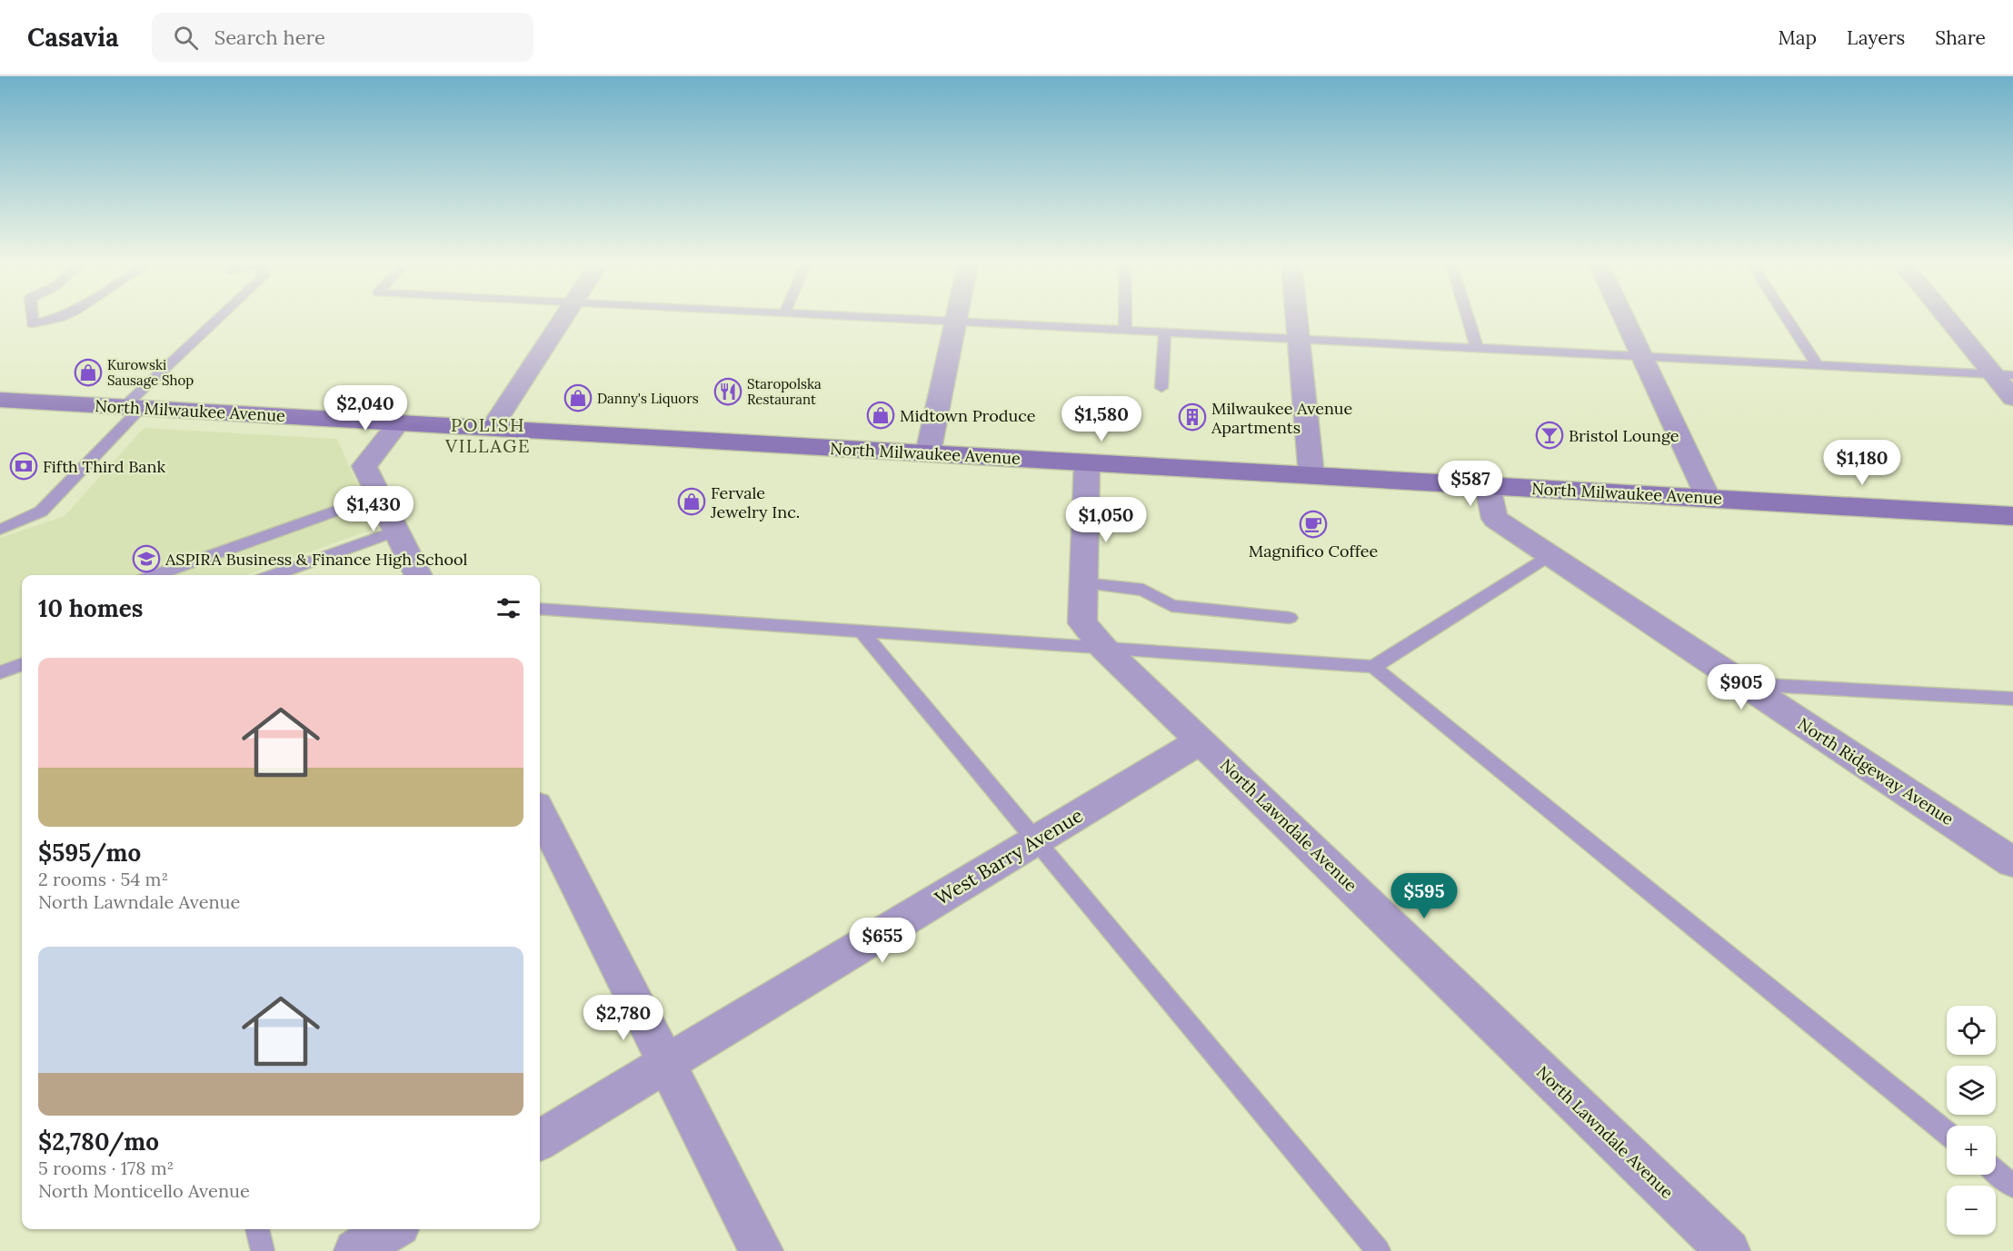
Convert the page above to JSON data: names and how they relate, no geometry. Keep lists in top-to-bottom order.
{
  "streets": {
    "main road": ["North Milwaukee Avenue"],
    "street": ["North Ridgeway Avenue", "North Lawndale Avenue", "West Barry Avenue"]
  },
  "crossings": [
    ["North Milwaukee Avenue", "North Ridgeway Avenue"],
    ["North Milwaukee Avenue", "North Lawndale Avenue"],
    ["North Lawndale Avenue", "West Barry Avenue"]
  ],
  "districts": ["POLISH VILLAGE"],
  "places": {
    "shop": [
      "Kurowski Sausage Shop",
      "Danny's Liquors",
      "Midtown Produce",
      "Fervale Jewelry Inc."
    ],
    "restaurant": ["Staropolska Restaurant"],
    "building": ["Milwaukee Avenue Apartments"],
    "bar": ["Bristol Lounge"],
    "bank": ["Fifth Third Bank"],
    "cafe": ["Magnifico Coffee"],
    "school or university": ["ASPIRA Business & Finance High School"]
  },
  "page": {
    "header": "Casavia",
    "search": "Search here",
    "nav": ["Map", "Layers", "Share"],
    "price": [
      "$2,040",
      "$1,580",
      "$1,180",
      "$587",
      "$1,430",
      "$1,050",
      "$905",
      "$595",
      "$655",
      "$2,780"
    ],
    "heading": "10 homes",
    "list": [
      {
        "name": "$595/mo",
        "note": "2 rooms · 54 m² · North Lawndale Avenue"
      },
      {
        "name": "$2,780/mo",
        "note": "5 rooms · 178 m² · North Monticello Avenue"
      }
    ],
    "map_buttons": ["+", "−"]
  }
}
